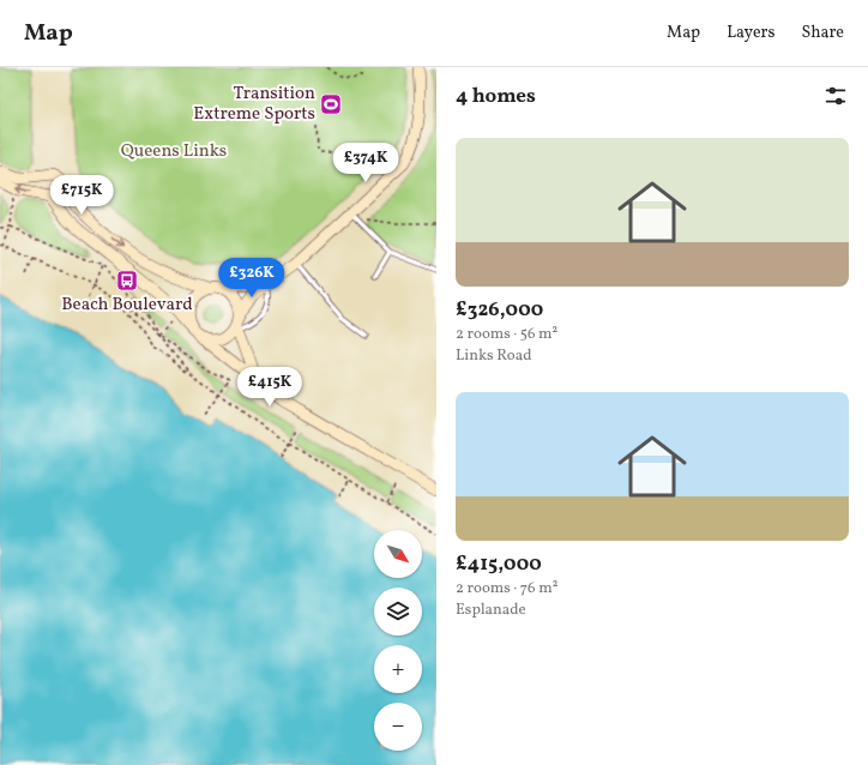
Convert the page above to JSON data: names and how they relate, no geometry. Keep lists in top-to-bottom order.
{
  "parks": ["Queens Links"],
  "places": {
    "sports": ["Transition Extreme Sports"],
    "bus stop": ["Beach Boulevard"]
  },
  "north": "bottom right",
  "page": {
    "header": "Map",
    "nav": ["Map", "Layers", "Share"],
    "heading": "4 homes",
    "list": [
      {
        "name": "£326,000",
        "note": "2 rooms · 56 m² · Links Road"
      },
      {
        "name": "£415,000",
        "note": "2 rooms · 76 m² · Esplanade"
      }
    ],
    "price": [
      "£374K",
      "£715K",
      "£326K",
      "£415K"
    ],
    "map_buttons": ["+", "−"]
  }
}
